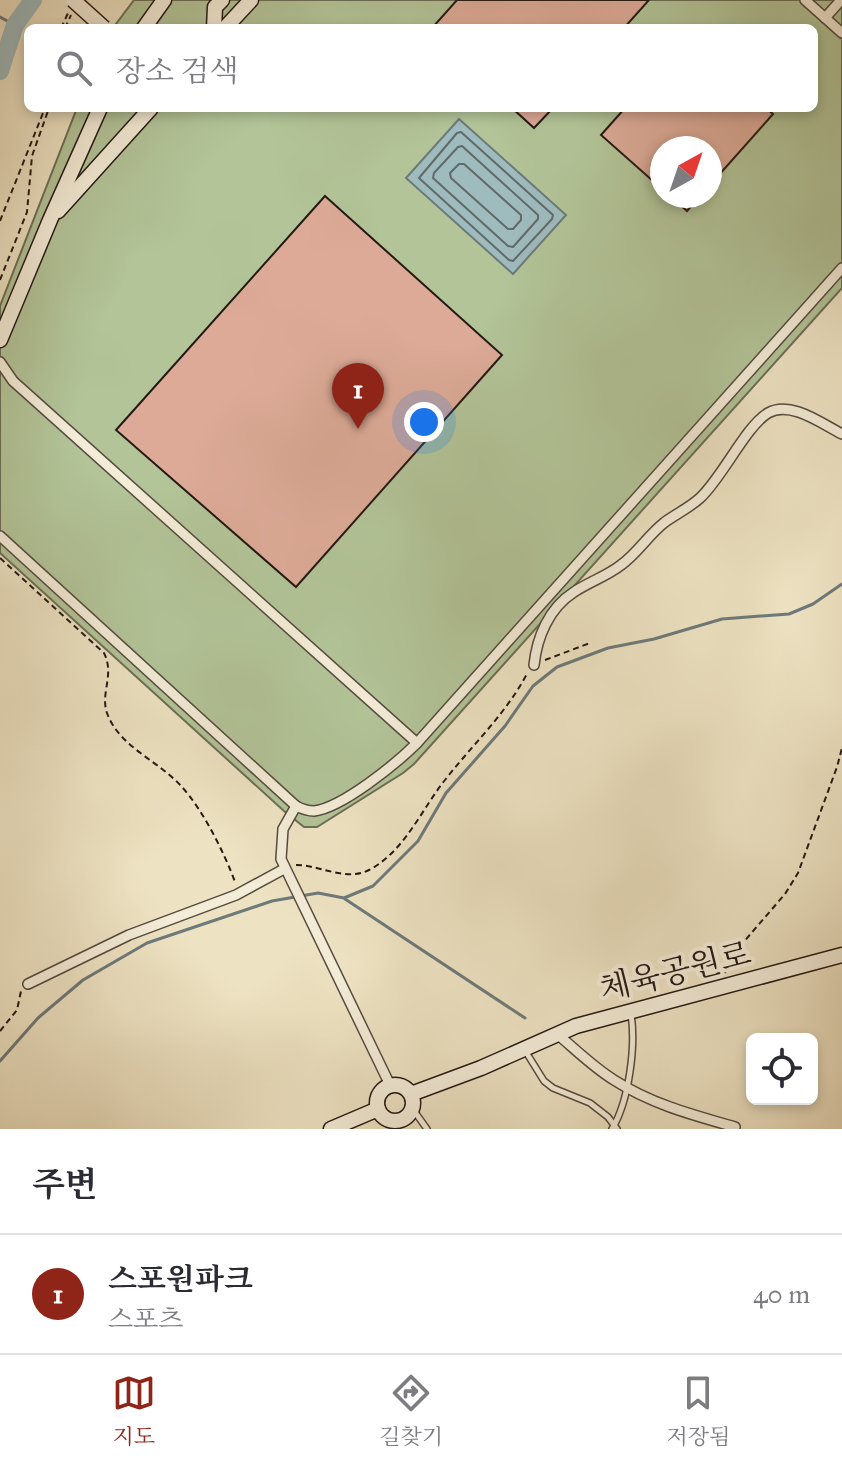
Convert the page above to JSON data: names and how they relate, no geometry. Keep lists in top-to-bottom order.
{
  "streets": {
    "main road": ["체육공원로"]
  },
  "north": "top right",
  "page": {
    "search": "장소 검색",
    "pins": "1",
    "heading": "주변",
    "list": [
      {
        "mark": "1",
        "name": "스포원파크",
        "note": "스포츠",
        "value": "40 m"
      }
    ],
    "nav": ["지도", "길찾기", "저장됨"]
  }
}
